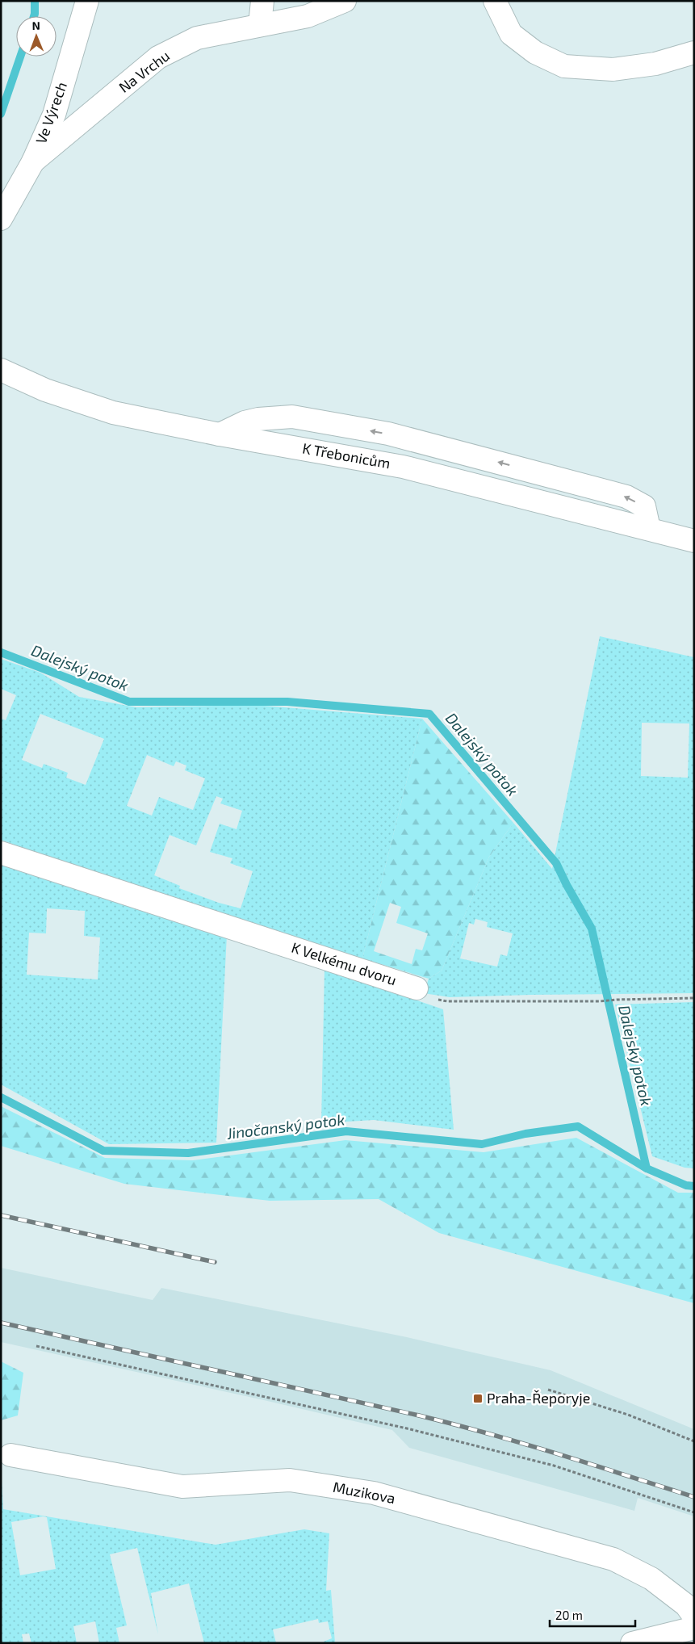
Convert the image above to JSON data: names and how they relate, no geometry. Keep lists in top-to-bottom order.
{
  "streets": {
    "street": [
      "Na Vrchu",
      "Ve Výrech",
      "K Třebonicům",
      "K Velkému dvoru",
      "Muzikova"
    ]
  },
  "crossings": [
    ["Na Vrchu", "Ve Výrech"]
  ],
  "water": ["Dalejský potok", "Jinočanský potok"],
  "places": {
    "transit": ["Praha-Řeporyje"]
  },
  "scale_bar": "20 m",
  "north": "top"
}
